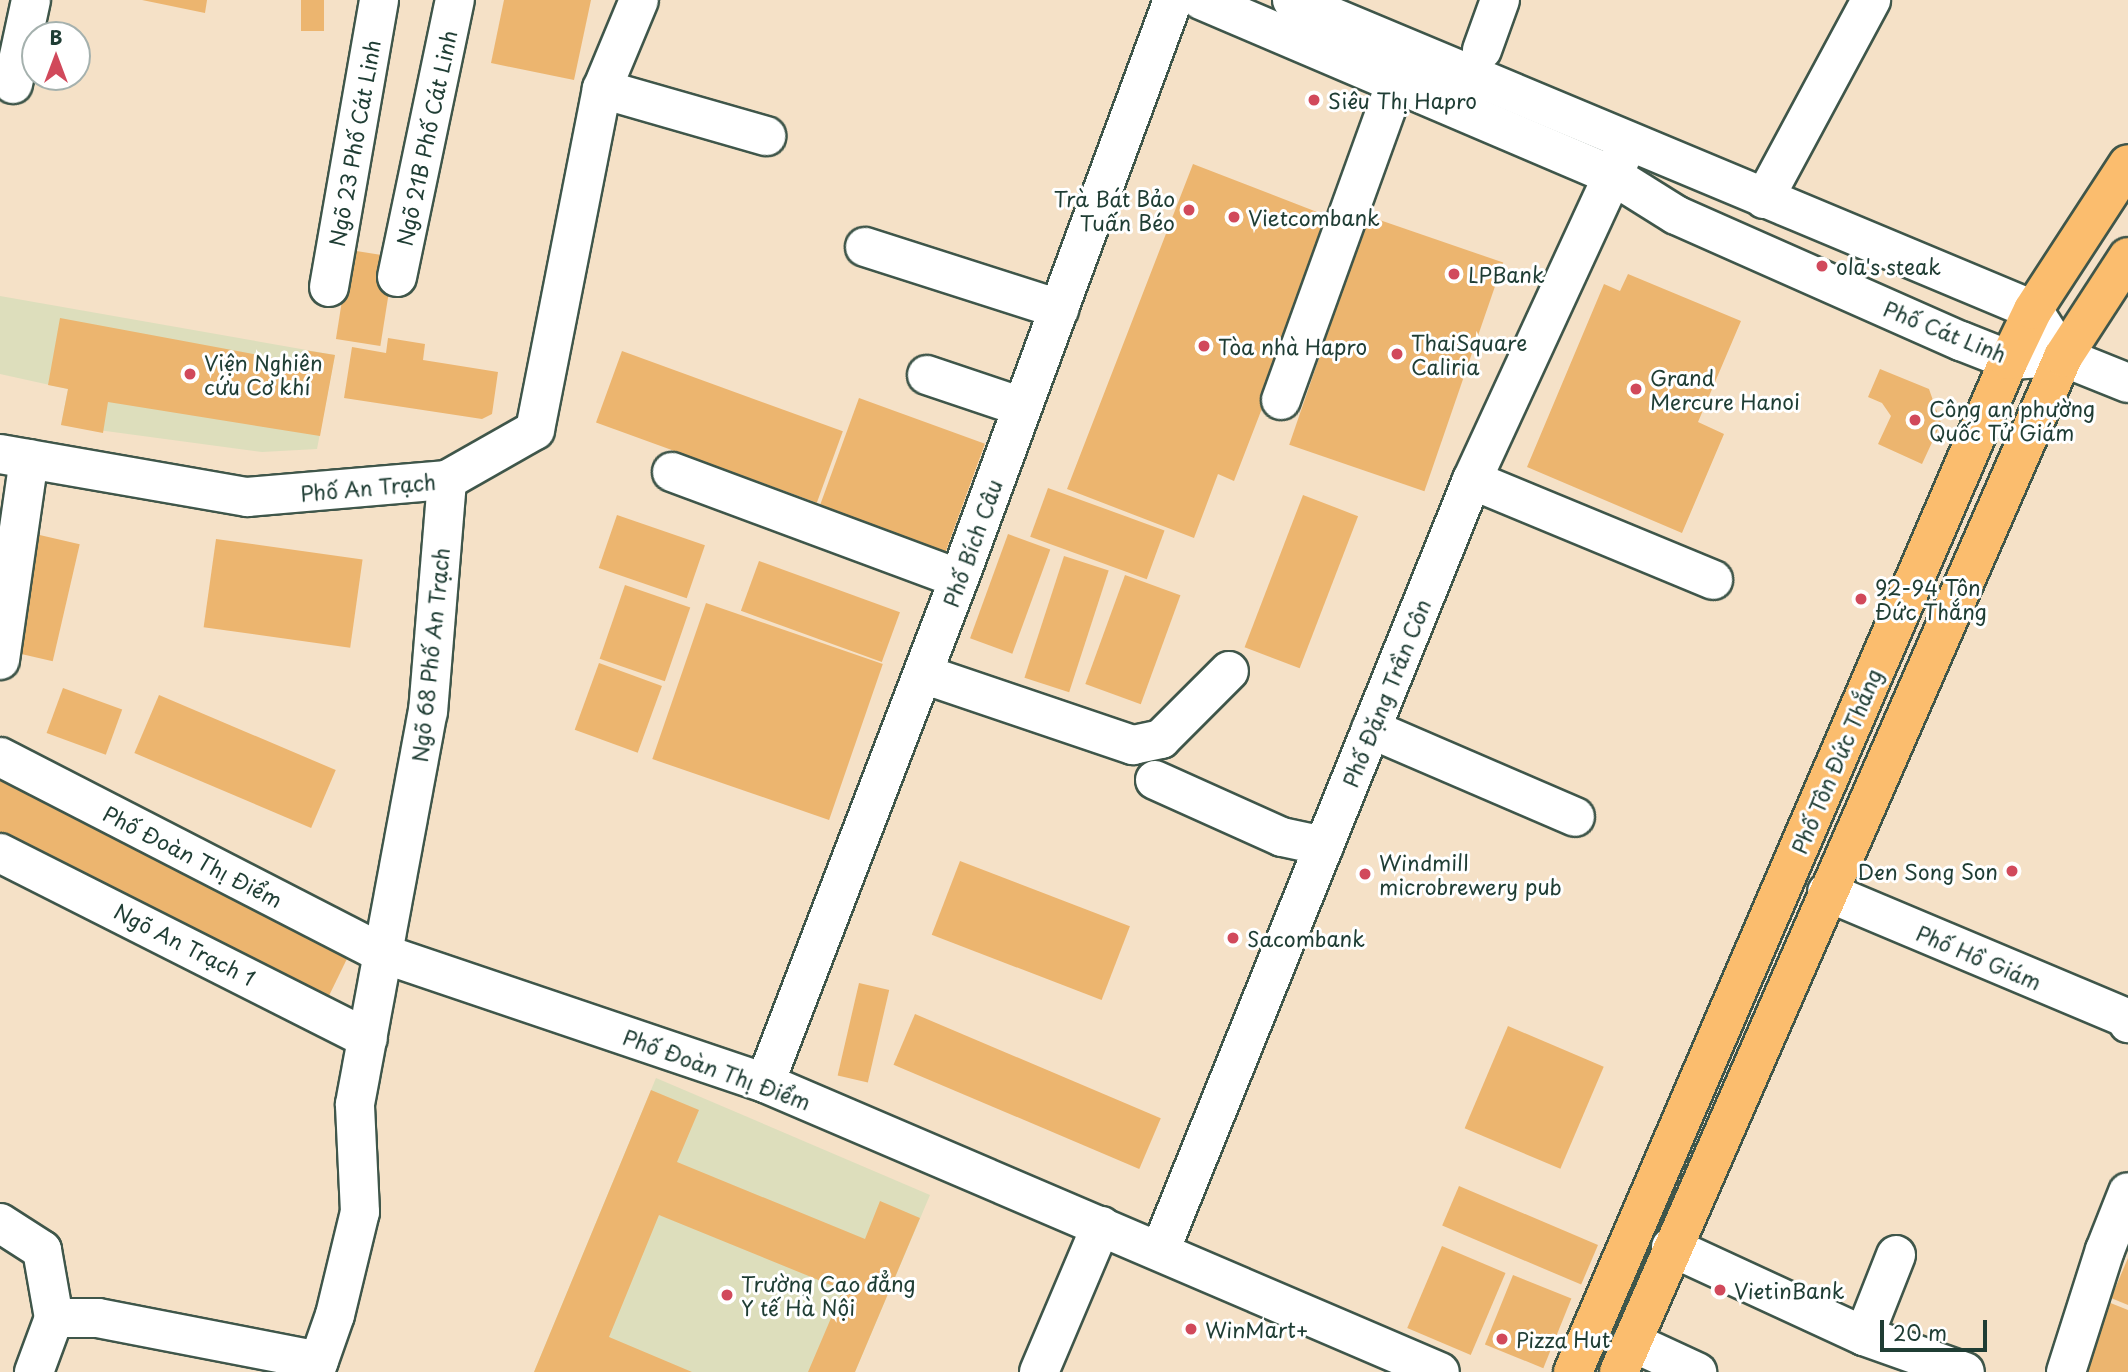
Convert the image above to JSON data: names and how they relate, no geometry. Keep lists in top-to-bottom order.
{
  "streets": {
    "main road": ["Phố Tôn Đức Thắng"],
    "street": [
      "Ngõ 21B Phố Cát Linh",
      "Ngõ 23 Phố Cát Linh",
      "Phố Cát Linh",
      "Phố An Trạch",
      "Phố Bích Câu",
      "Ngõ 68 Phố An Trạch",
      "Phố Đặng Trần Côn",
      "Phố Đoàn Thị Điểm",
      "Ngõ An Trạch 1",
      "Phố Hồ Giám"
    ]
  },
  "crossings": [
    ["Phố Cát Linh", "Phố Đặng Trần Côn"],
    ["Phố Cát Linh", "Phố Tôn Đức Thắng"],
    ["Phố An Trạch", "Ngõ 68 Phố An Trạch"],
    ["Phố Bích Câu", "Phố Đoàn Thị Điểm"],
    ["Ngõ 68 Phố An Trạch", "Phố Đoàn Thị Điểm"],
    ["Ngõ 68 Phố An Trạch", "Ngõ An Trạch 1"],
    ["Phố Đặng Trần Côn", "Phố Đoàn Thị Điểm"],
    ["Phố Tôn Đức Thắng", "Phố Hồ Giám"]
  ],
  "places": [
    "Siêu Thị Hapro",
    "Trà Bát Bảo Tuấn Béo",
    "Vietcombank",
    "ola's steak",
    "LPBank",
    "Tòa nhà Hapro",
    "ThaiSquare Caliria",
    "Viện Nghiên cứu Cơ khí",
    "Grand Mercure Hanoi",
    "Công an phường Quốc Tử Giám",
    "92-94 Tôn Đức Thắng",
    "Den Song Son",
    "Windmill microbrewery pub",
    "Sacombank",
    "VietinBank",
    "Trường Cao đẳng Y tế Hà Nội",
    "WinMart+",
    "Pizza Hut"
  ],
  "scale_bar": "20 m",
  "north": "top"
}
